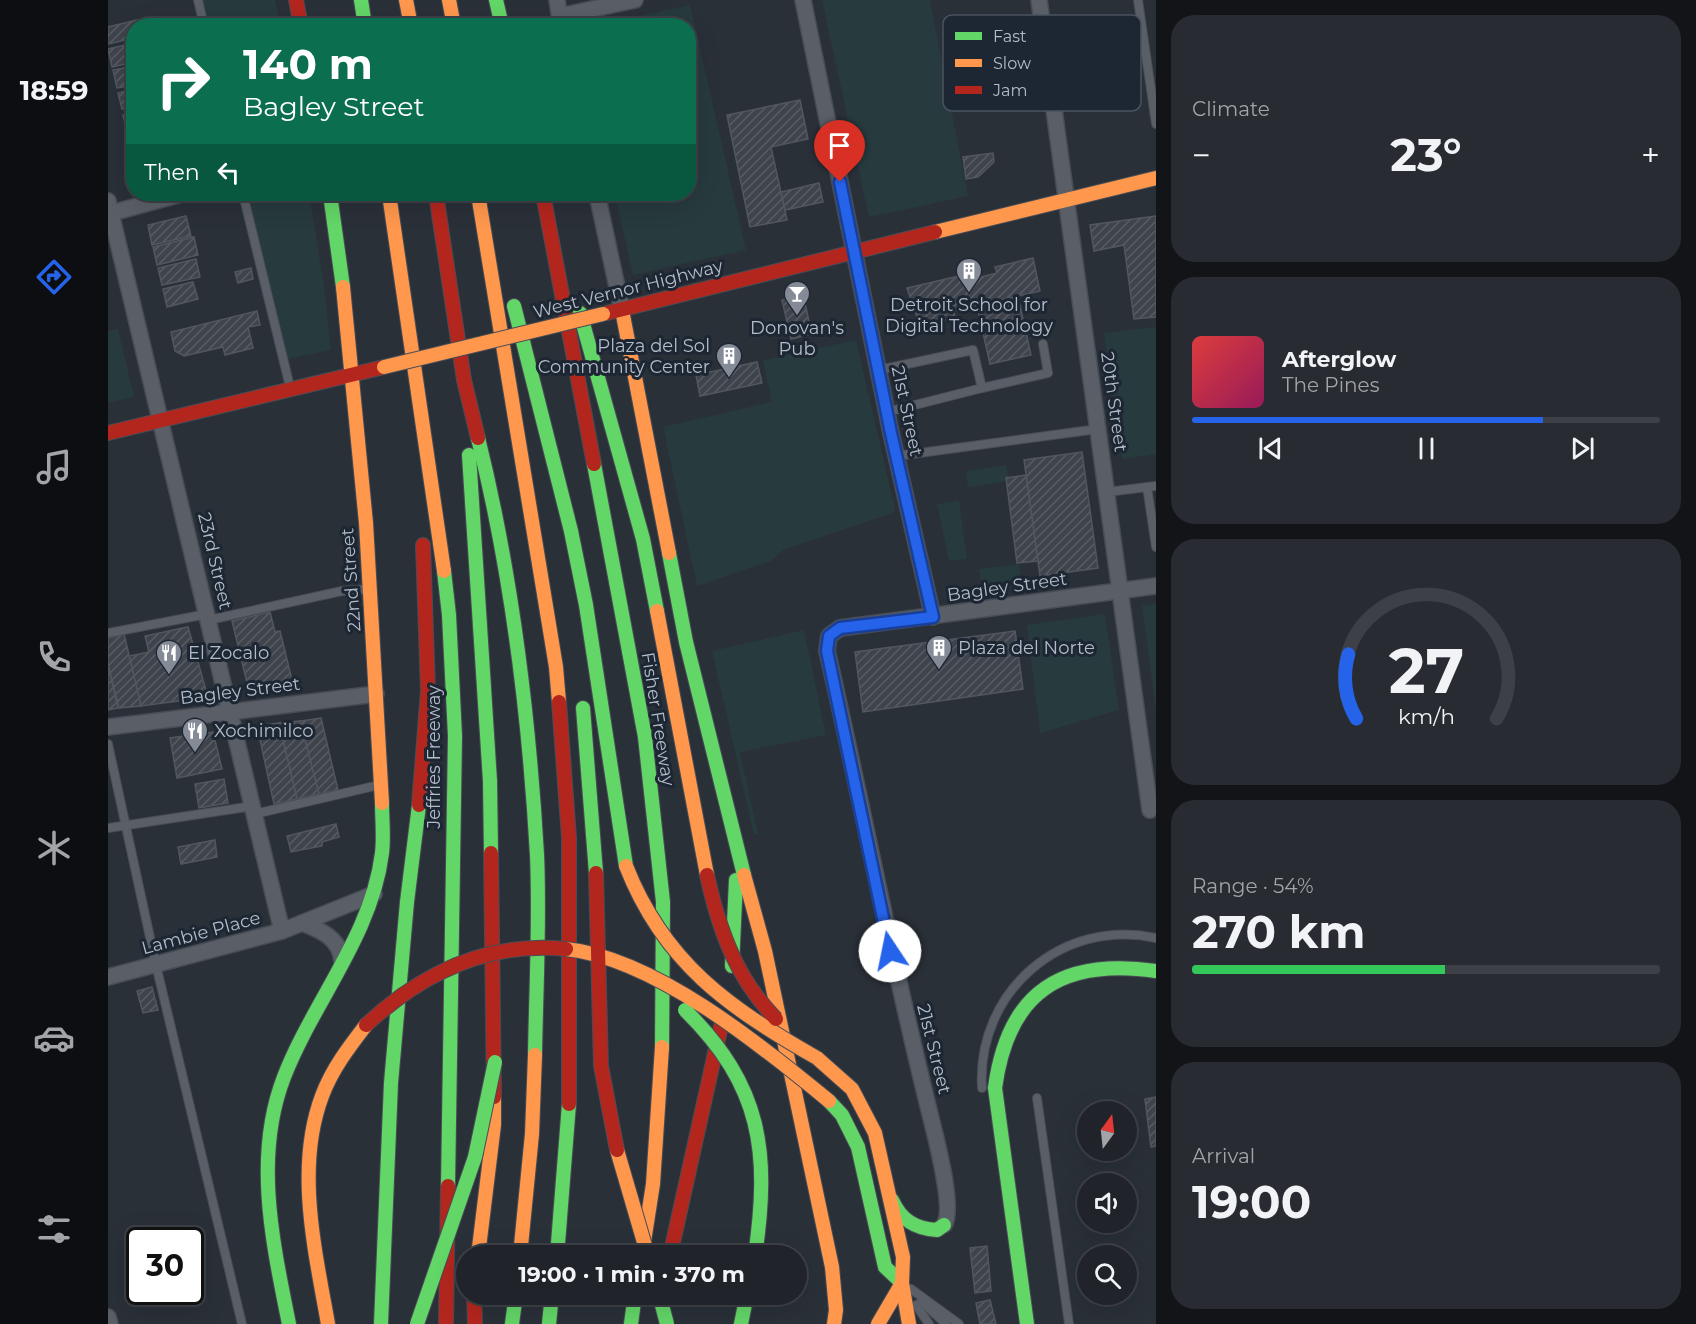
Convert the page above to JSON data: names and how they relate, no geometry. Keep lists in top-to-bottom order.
{
  "streets": {
    "main road": [
      "West Vernor Highway",
      "22nd Street",
      "Fisher Freeway",
      "Jeffries Freeway"
    ],
    "street": [
      "20th Street",
      "21st Street",
      "23rd Street",
      "Bagley Street",
      "Lambie Place"
    ]
  },
  "crossings": [
    ["West Vernor Highway", "20th Street"],
    ["West Vernor Highway", "21st Street"],
    ["West Vernor Highway", "23rd Street"],
    ["West Vernor Highway", "22nd Street"],
    ["20th Street", "Bagley Street"],
    ["21st Street", "Bagley Street"],
    ["23rd Street", "Bagley Street"],
    ["23rd Street", "Lambie Place"],
    ["22nd Street", "Bagley Street"],
    ["22nd Street", "Lambie Place"]
  ],
  "places": {
    "building": ["Detroit School for Digital Technology", "Plaza del Sol Community Center", "Plaza del Norte"],
    "bar": ["Donovan's Pub"],
    "restaurant": ["El Zocalo", "Xochimilco"]
  },
  "legend": ["Fast", "Slow", "Jam"],
  "north": "top",
  "page": {
    "tabs": "18:59",
    "tile": [
      "Climate",
      ["Range · 54%", "270 km"],
      ["Arrival", "19:00"]
    ],
    "turn": ["140 m", "Bagley Street"],
    "heat": ["−", "23°", "+"],
    "then": "Then",
    "song": ["Afterglow", "The Pines"],
    "limit": "30",
    "trip": "19:00 · 1 min · 370 m",
    "gauge": ["27", "km/h"]
  }
}
